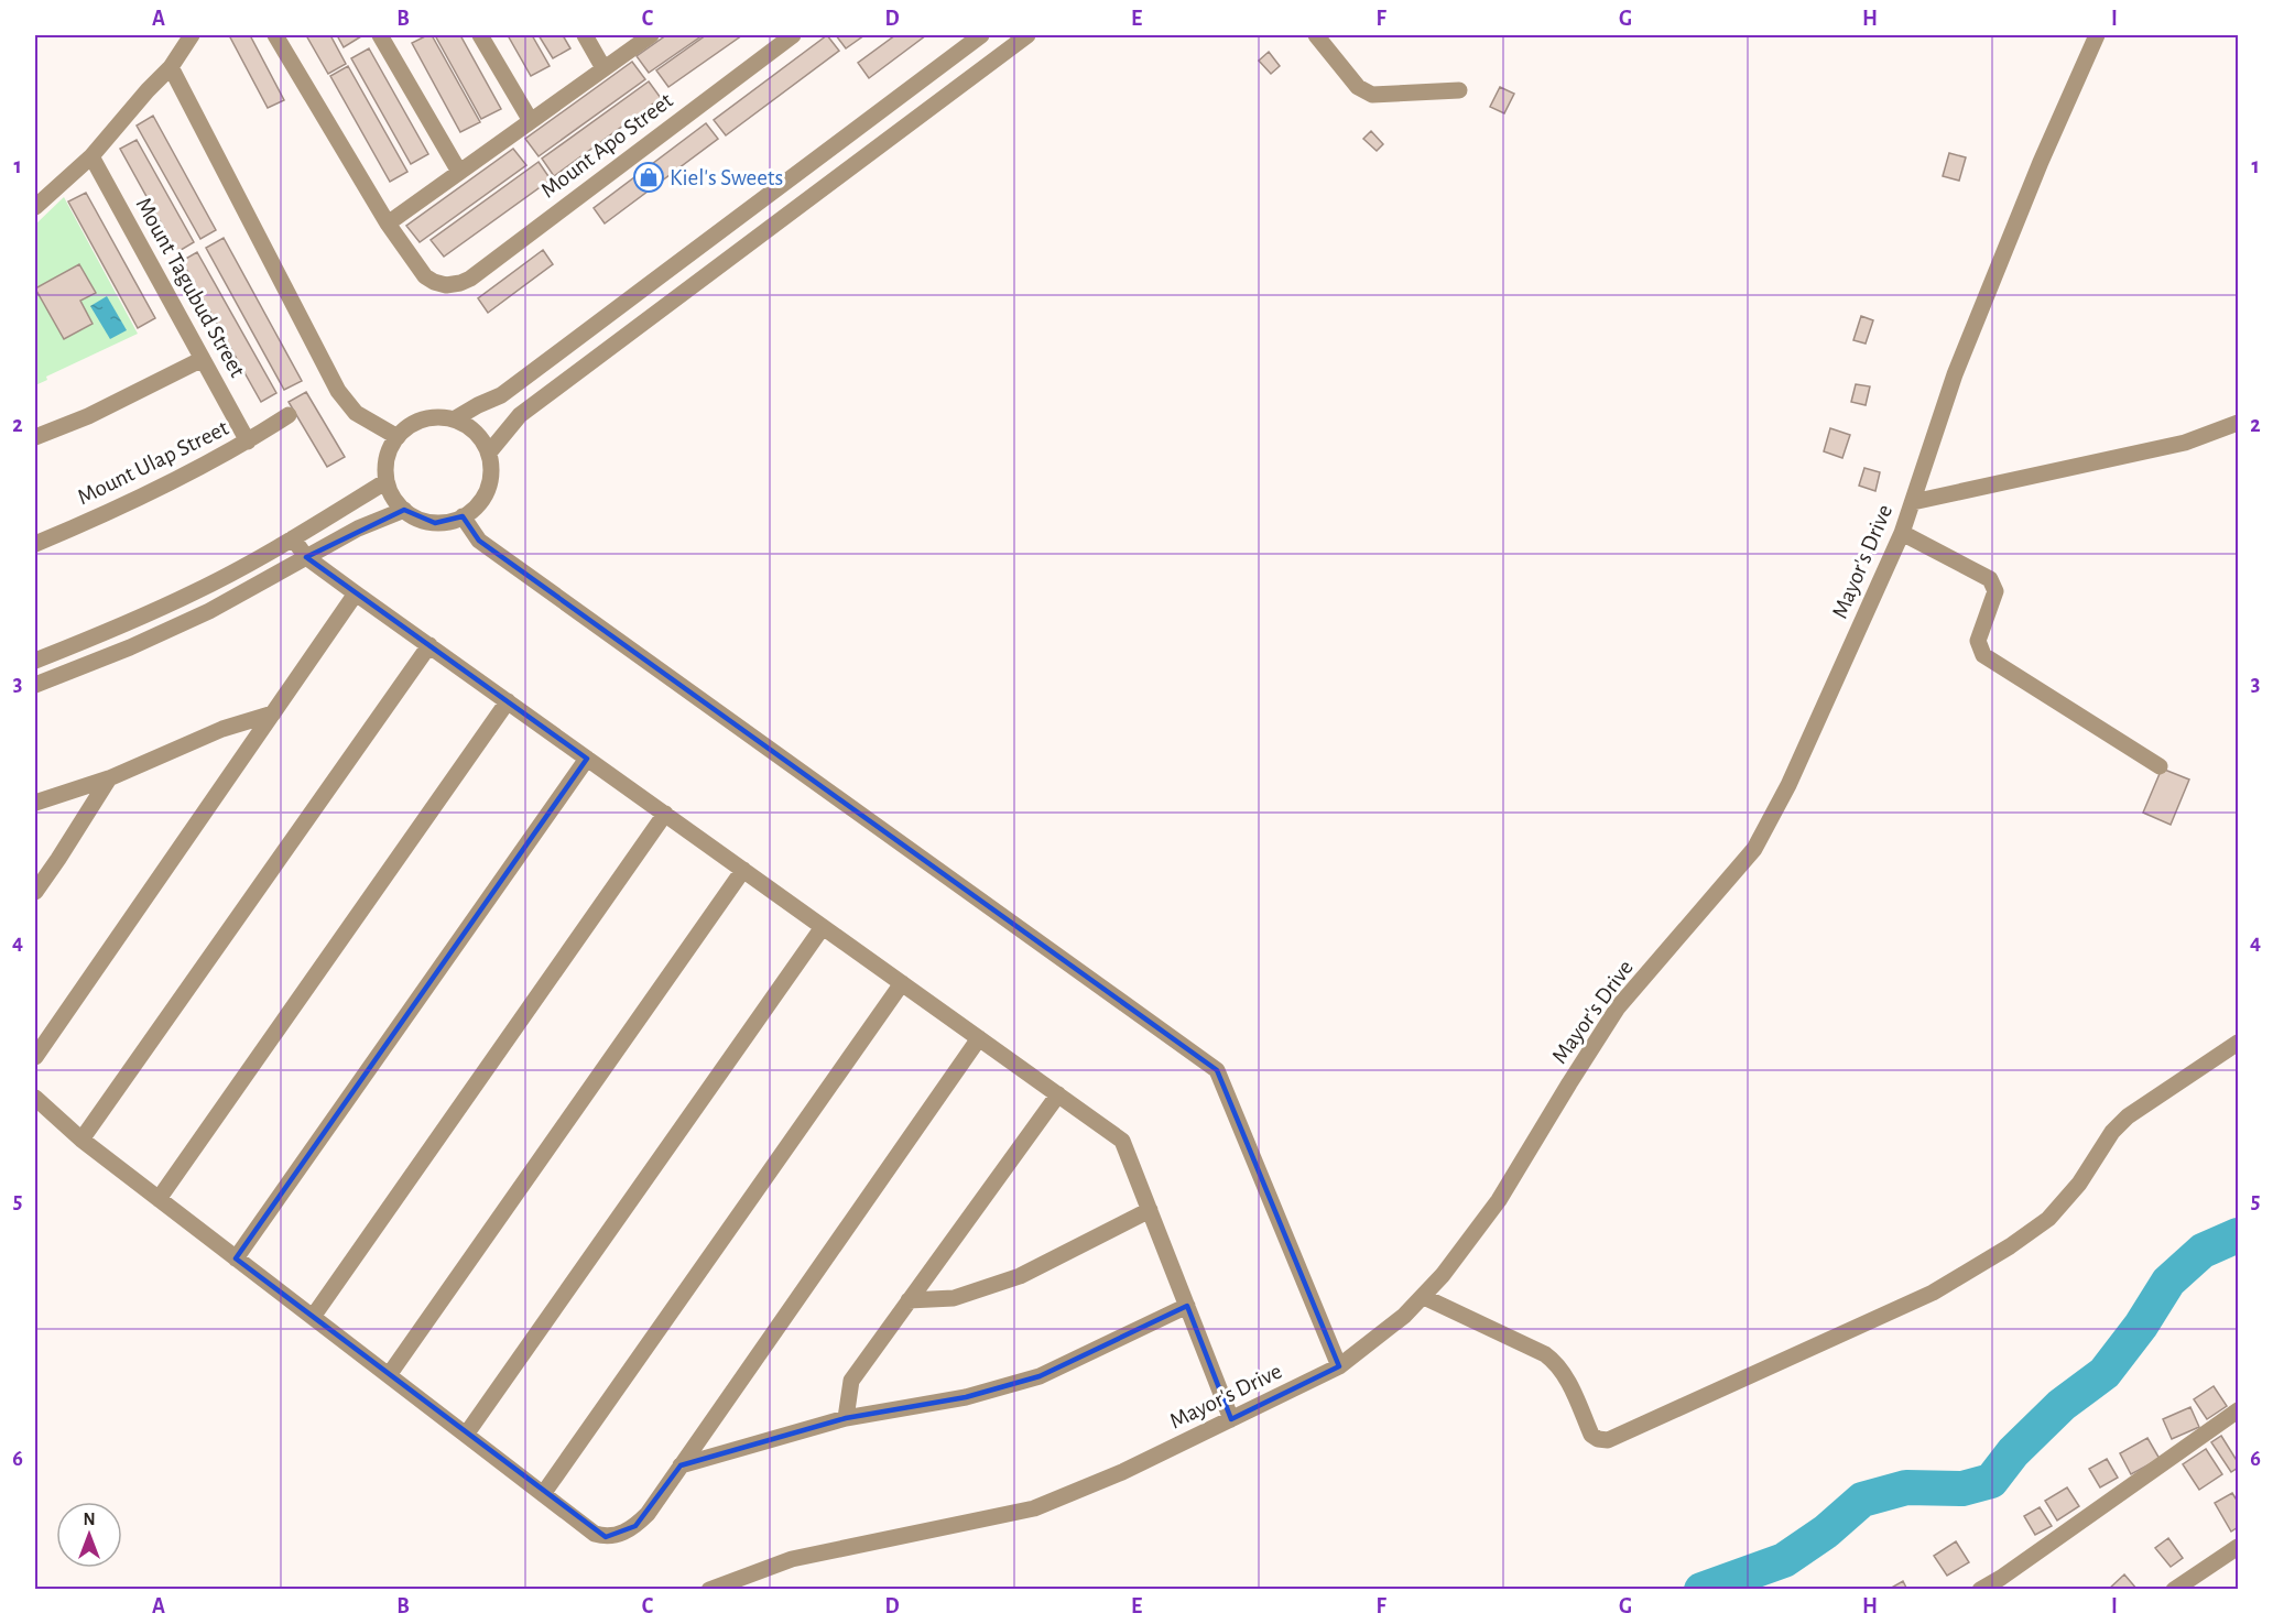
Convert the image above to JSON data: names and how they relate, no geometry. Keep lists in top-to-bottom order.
{
  "streets": {
    "street": [
      "Mount Apo Street",
      "Mount Tagubud Street",
      "Mount Ulap Street",
      "Mayor's Drive"
    ]
  },
  "crossings": [
    ["Mount Tagubud Street", "Mount Ulap Street"]
  ],
  "places": {
    "shop": ["Kiel's Sweets"]
  },
  "north": "top",
  "grid": {
    "columns": [
      "A",
      "B",
      "C",
      "D",
      "E",
      "F",
      "G",
      "H",
      "I"
    ],
    "rows": [
      "1",
      "2",
      "3",
      "4",
      "5",
      "6"
    ]
  }
}
